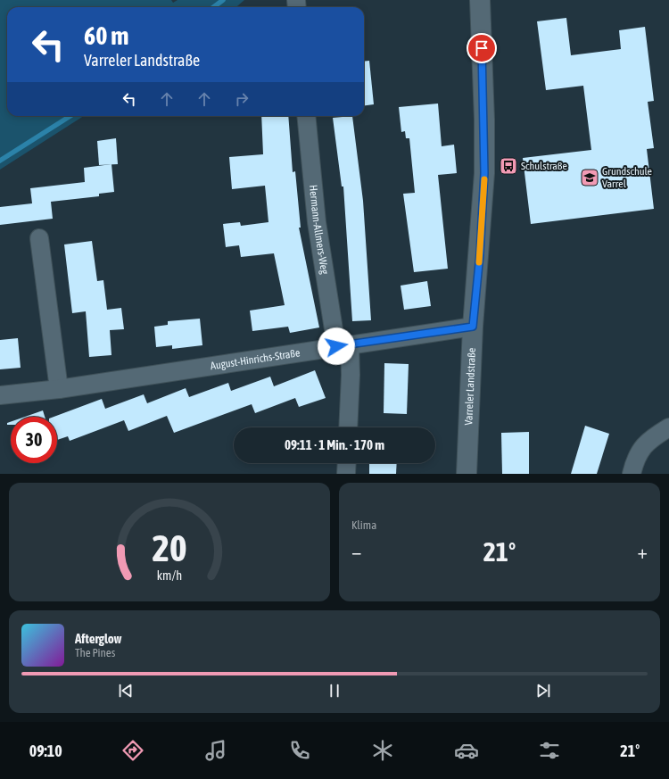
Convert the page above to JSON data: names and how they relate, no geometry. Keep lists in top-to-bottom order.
{
  "streets": {
    "main road": ["Varreler Landstraße"],
    "street": ["Hermann-Allmers-Weg", "August-Hinrichs-Straße"]
  },
  "crossings": [
    ["Hermann-Allmers-Weg", "August-Hinrichs-Straße"],
    ["August-Hinrichs-Straße", "Varreler Landstraße"]
  ],
  "places": {
    "bus stop": ["Schulstraße"],
    "school or university": ["Grundschule Varrel"]
  },
  "page": {
    "turn": ["60 m", "Varreler Landstraße"],
    "limit": "30",
    "trip": "09:11 · 1 Min. · 170 m",
    "tile": "Klima",
    "heat": ["−", "21°", "+"],
    "song": ["Afterglow", "The Pines"],
    "tabs": ["09:10", "21°"],
    "gauge": ["20", "km/h"]
  }
}
